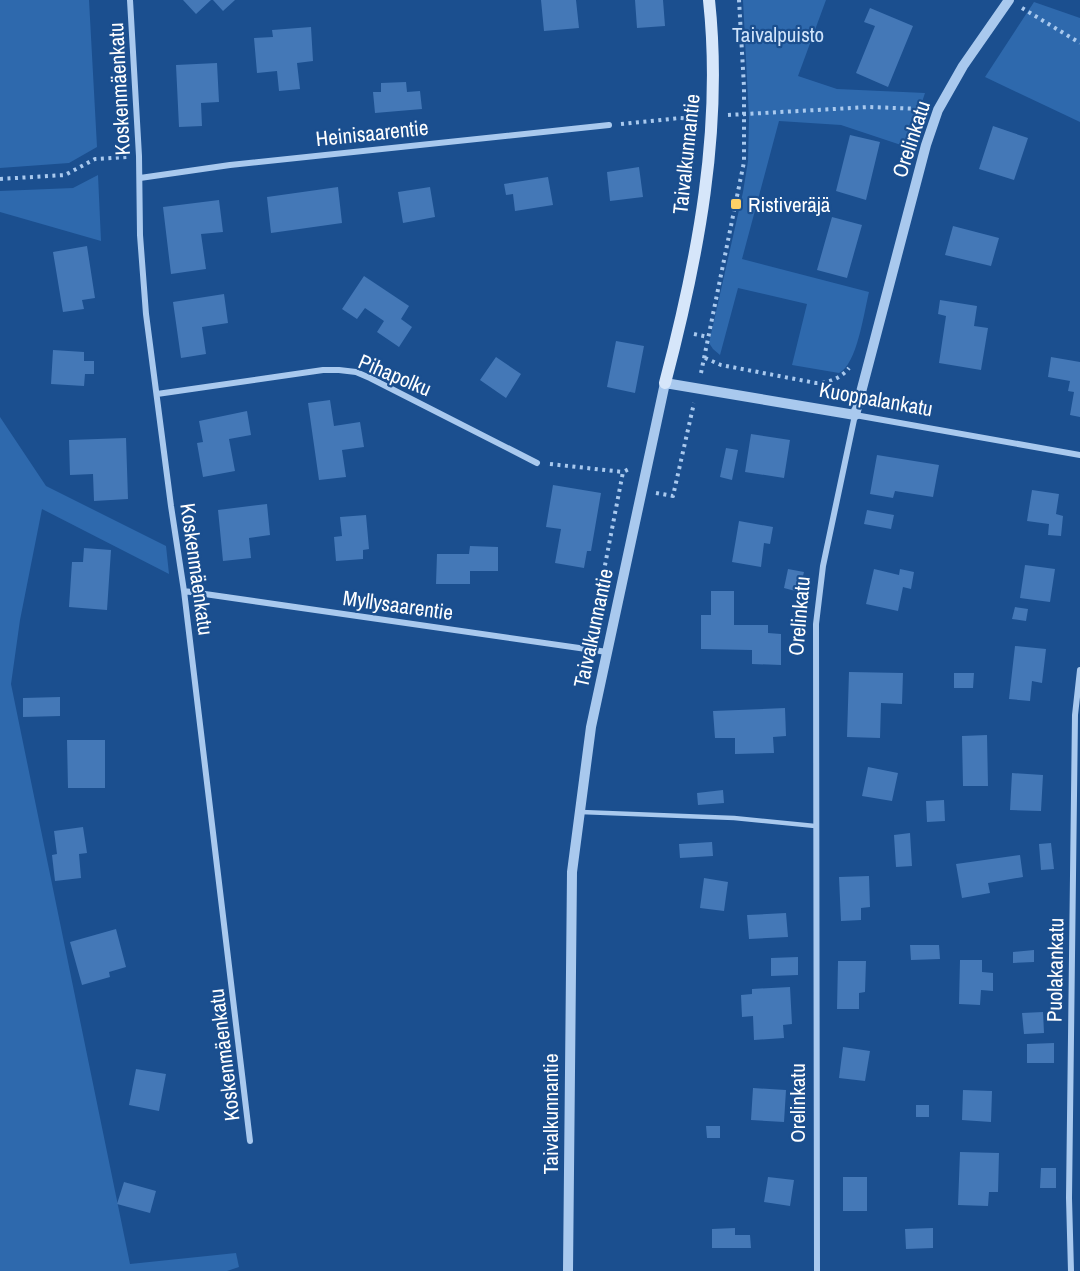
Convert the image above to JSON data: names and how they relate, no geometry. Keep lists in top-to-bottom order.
{
  "streets": {
    "main road": ["Taivalkunnantie"],
    "street": [
      "Koskenmäenkatu",
      "Heinisaarentie",
      "Orelinkatu",
      "Pihapolku",
      "Kuoppalankatu",
      "Myllysaarentie",
      "Puolakankatu"
    ]
  },
  "crossings": [
    ["Koskenmäenkatu", "Heinisaarentie"],
    ["Koskenmäenkatu", "Pihapolku"],
    ["Koskenmäenkatu", "Myllysaarentie"],
    ["Orelinkatu", "Kuoppalankatu"],
    ["Taivalkunnantie", "Kuoppalankatu"],
    ["Taivalkunnantie", "Myllysaarentie"]
  ],
  "parks": ["Taivalpuisto"],
  "places": {
    "transit": ["Ristiveräjä"]
  }
}
